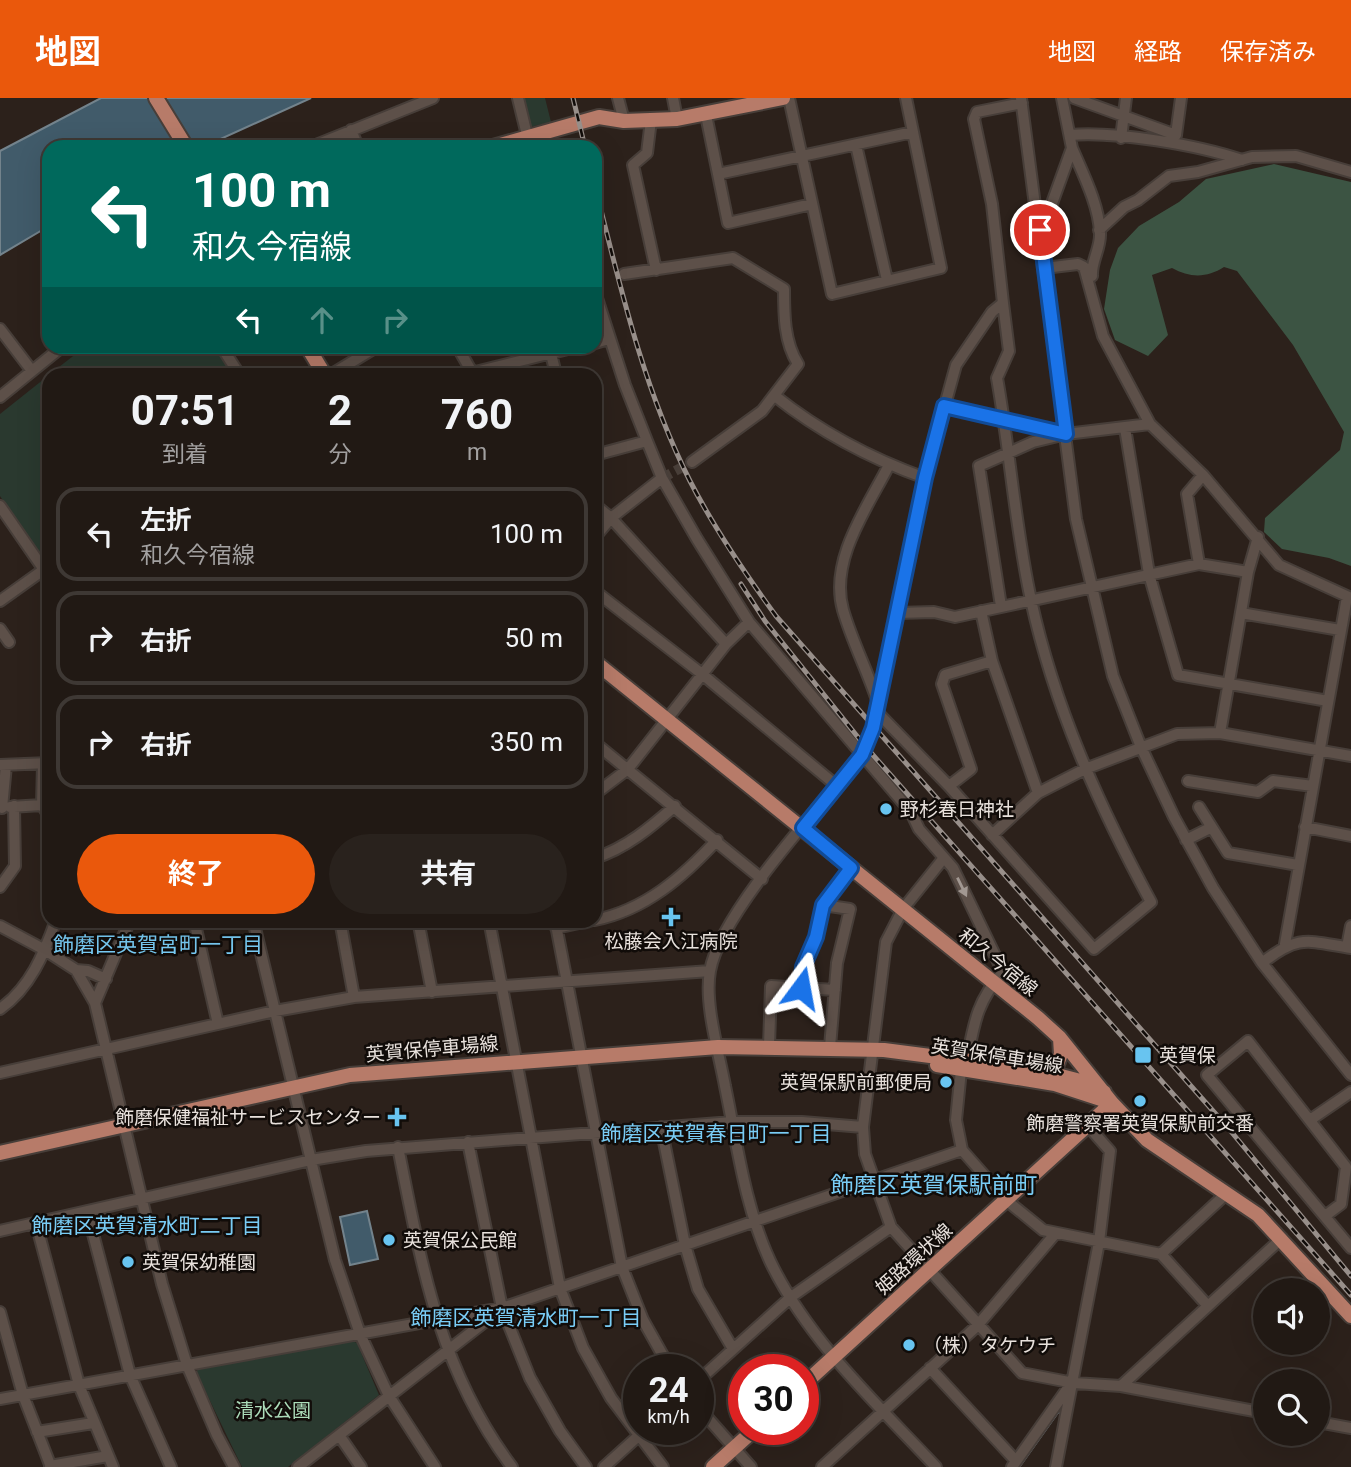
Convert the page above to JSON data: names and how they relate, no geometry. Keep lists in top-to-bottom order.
{
  "streets": {
    "main road": ["和久今宿線", "英賀保停車場線", "姫路環状線"]
  },
  "crossings": [
    ["和久今宿線", "英賀保停車場線"],
    ["和久今宿線", "姫路環状線"],
    ["英賀保停車場線", "姫路環状線"]
  ],
  "districts": [
    "飾磨区英賀宮町一丁目",
    "飾磨区英賀春日町一丁目",
    "飾磨区英賀保駅前町",
    "飾磨区英賀清水町二丁目",
    "飾磨区英賀清水町一丁目"
  ],
  "parks": ["清水公園"],
  "places": {
    "other": [
      "野杉春日神社",
      "英賀保駅前郵便局",
      "飾磨警察署英賀保駅前交番",
      "英賀保公民館",
      "英賀保幼稚園",
      "（株）タケウチ"
    ],
    "health": ["松藤会入江病院", "飾磨保健福祉サービスセンター"],
    "transit": ["英賀保"]
  },
  "page": {
    "header": "地図",
    "nav": ["地図", "経路", "保存済み"],
    "turn": ["100 m", "和久今宿線"],
    "eta": [
      "07:51",
      "到着",
      "2",
      "分",
      "760",
      "m"
    ],
    "list": [
      {
        "name": "左折",
        "note": "和久今宿線",
        "value": "100 m"
      },
      {
        "name": "右折",
        "value": "50 m"
      },
      {
        "name": "右折",
        "value": "350 m"
      }
    ],
    "buttons": ["終了", "共有"],
    "speed": "24 km/h",
    "limit": "30"
  }
}
